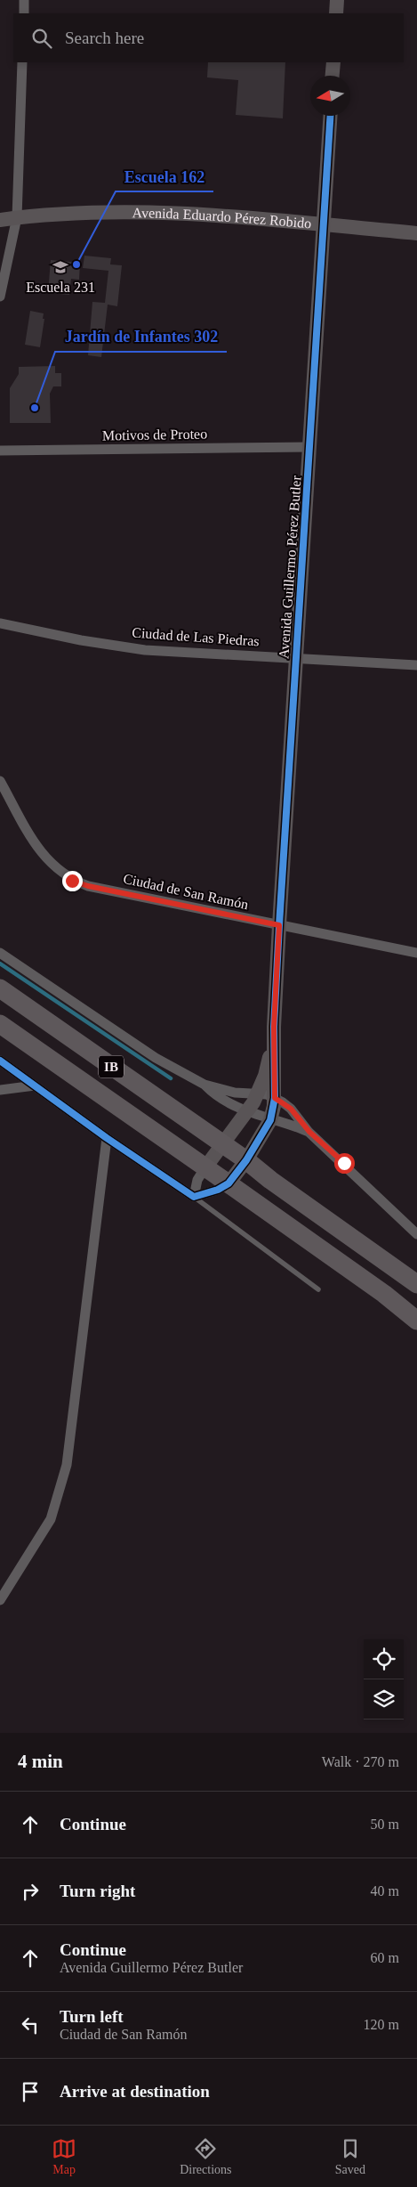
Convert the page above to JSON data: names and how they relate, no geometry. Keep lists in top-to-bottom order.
{
  "streets": {
    "highway": ["IB"],
    "street": [
      "Avenida Eduardo Pérez Robido",
      "Motivos de Proteo",
      "Avenida Guillermo Pérez Butler",
      "Ciudad de Las Piedras",
      "Ciudad de San Ramón"
    ]
  },
  "crossings": [
    ["Avenida Eduardo Pérez Robido", "Avenida Guillermo Pérez Butler"],
    ["Motivos de Proteo", "Avenida Guillermo Pérez Butler"],
    ["Avenida Guillermo Pérez Butler", "Ciudad de Las Piedras"],
    ["Avenida Guillermo Pérez Butler", "Ciudad de San Ramón"]
  ],
  "places": {
    "other": ["Escuela 162", "Jardín de Infantes 302"],
    "school or university": ["Escuela 231"]
  },
  "north": "left",
  "page": {
    "search": "Search here",
    "heading": ["4 min", "Walk · 270 m"],
    "list": [
      ["Continue", "50 m"],
      ["Turn right", "40 m"],
      ["Continue", "Avenida Guillermo Pérez Butler", "60 m"],
      ["Turn left", "Ciudad de San Ramón", "120 m"],
      "Arrive at destination"
    ],
    "nav": ["Map", "Directions", "Saved"]
  }
}
